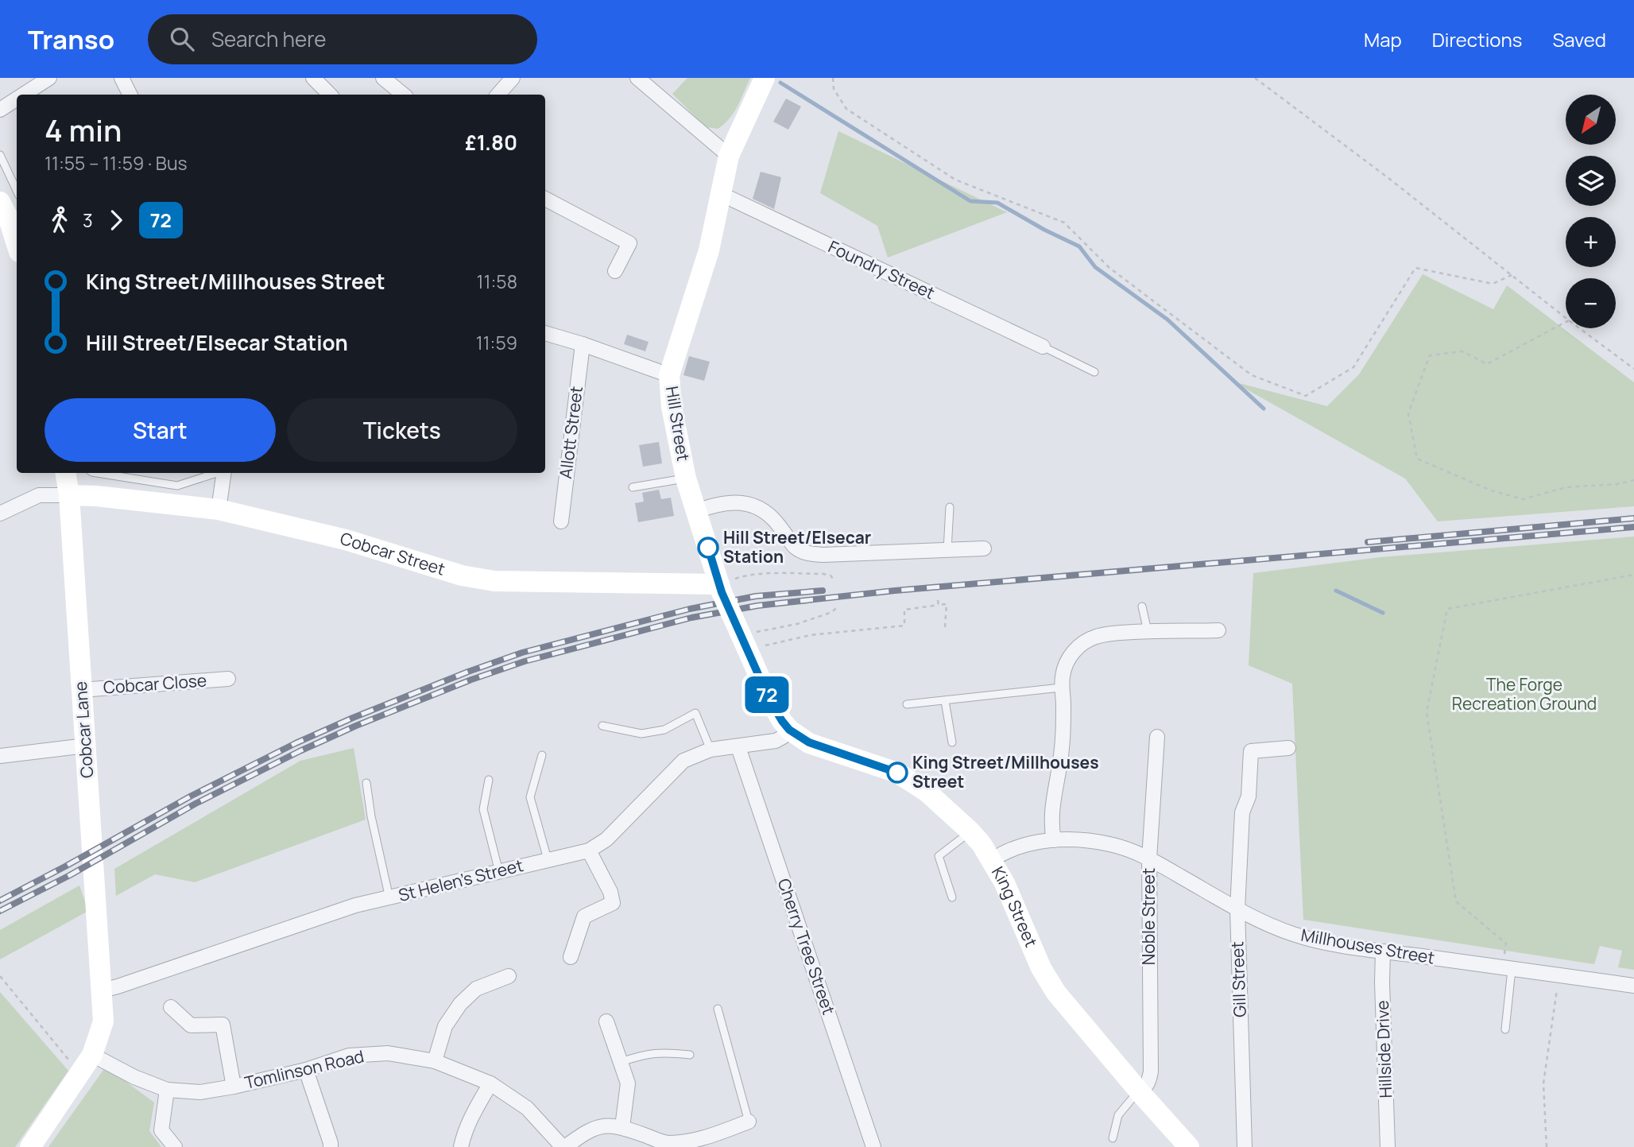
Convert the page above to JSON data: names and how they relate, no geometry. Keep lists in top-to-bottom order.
{
  "streets": {
    "street": [
      "Foundry Street",
      "Hill Street",
      "Allott Street",
      "Cobcar Street",
      "Cobcar Close",
      "Cobcar Lane",
      "St Helen's Street",
      "King Street",
      "Noble Street",
      "Cherry Tree Street",
      "Millhouses Street",
      "Gill Street",
      "Hillside Drive",
      "Tomlinson Road"
    ]
  },
  "crossings": [
    ["Foundry Street", "Hill Street"],
    ["Hill Street", "Cobcar Street"],
    ["Hill Street", "St Helen's Street"],
    ["Hill Street", "King Street"],
    ["Cobcar Street", "Cobcar Lane"],
    ["Cobcar Close", "Cobcar Lane"],
    ["Cobcar Lane", "St Helen's Street"],
    ["Cobcar Lane", "Tomlinson Road"],
    ["St Helen's Street", "King Street"],
    ["St Helen's Street", "Cherry Tree Street"],
    ["King Street", "Noble Street"],
    ["King Street", "Millhouses Street"],
    ["Noble Street", "Millhouses Street"],
    ["Millhouses Street", "Gill Street"],
    ["Millhouses Street", "Hillside Drive"]
  ],
  "parks": ["The Forge Recreation Ground"],
  "places": ["Hill Street/Elsecar Station", "King Street/Millhouses Street"],
  "lines": ["bus line 72"],
  "north": "bottom left",
  "page": {
    "header": "Transo",
    "search": "Search here",
    "nav": ["Map", "Directions", "Saved"],
    "on_map": "72",
    "map_buttons": ["+", "−"],
    "heading": ["4 min", "11:55 – 11:59 · Bus", "£1.80"],
    "legs": ["3", "72"],
    "list": [
      {
        "name": "King Street/Millhouses Street",
        "value": "11:58"
      },
      {
        "name": "Hill Street/Elsecar Station",
        "value": "11:59"
      }
    ],
    "buttons": ["Start", "Tickets"]
  }
}
